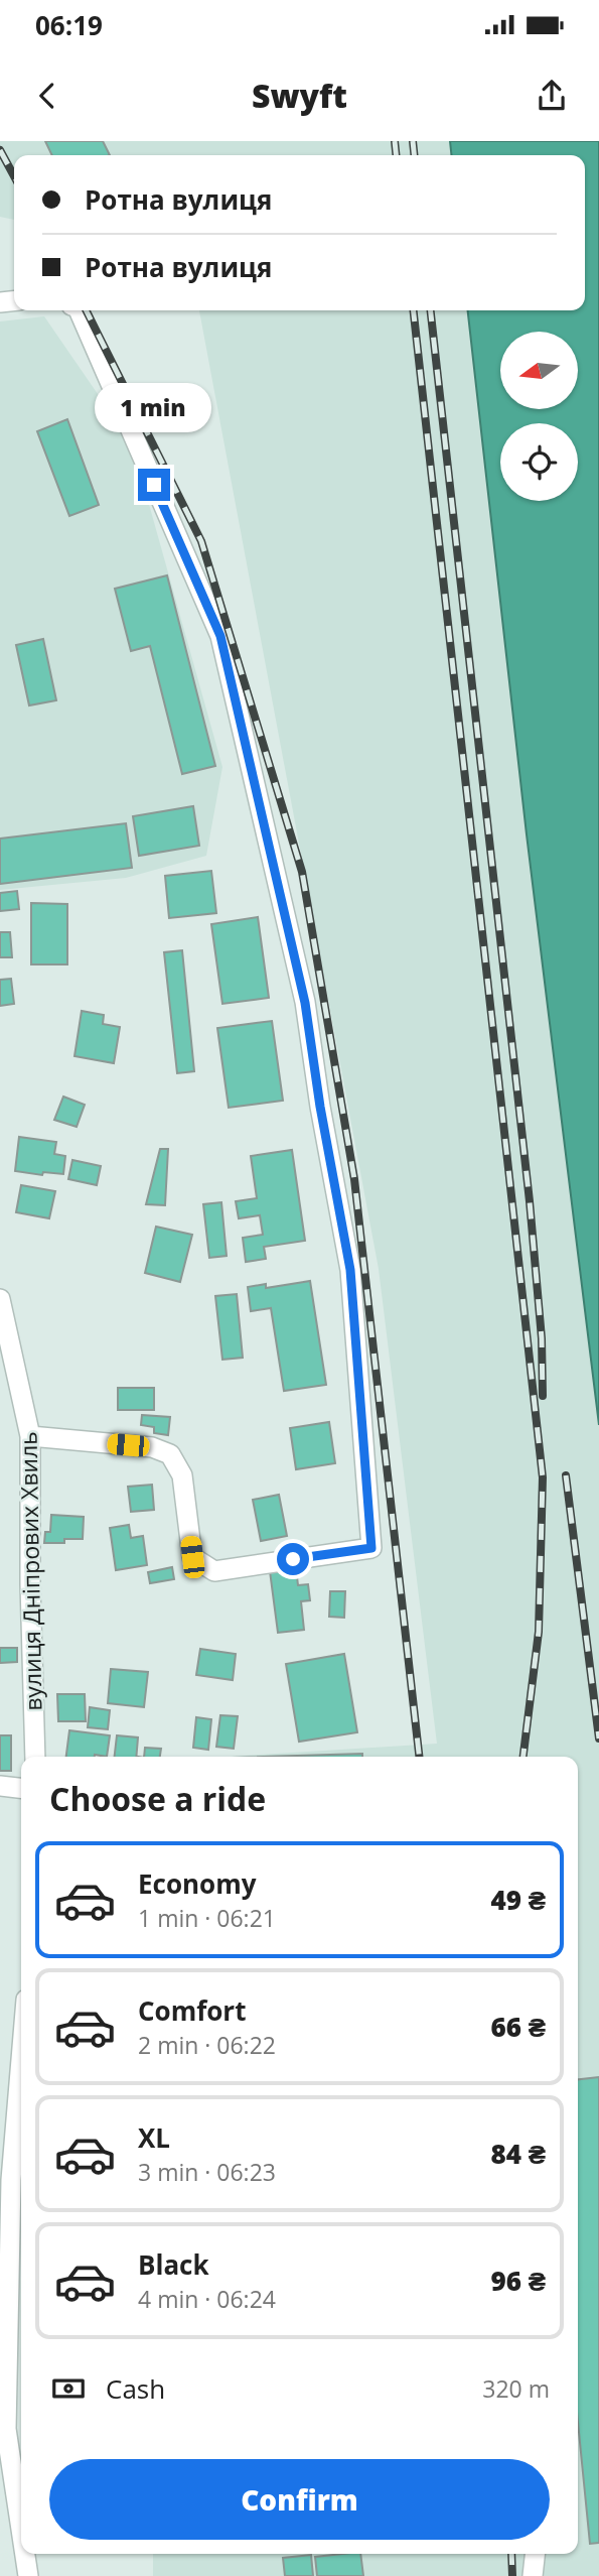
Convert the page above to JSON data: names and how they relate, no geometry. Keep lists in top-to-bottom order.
{
  "streets": {
    "street": ["вулиця Дніпрових Хвиль"]
  },
  "north": "left",
  "page": {
    "status": "06:19",
    "header": "Swyft",
    "banner": ["Ротна вулиця", "Ротна вулиця"],
    "bubble": "1 min",
    "heading": "Choose a ride",
    "list": [
      {
        "name": "Economy",
        "note": "1 min · 06:21",
        "value": "49 ₴"
      },
      {
        "name": "Comfort",
        "note": "2 min · 06:22",
        "value": "66 ₴"
      },
      {
        "name": "XL",
        "note": "3 min · 06:23",
        "value": "84 ₴"
      },
      {
        "name": "Black",
        "note": "4 min · 06:24",
        "value": "96 ₴"
      }
    ],
    "pay": ["Cash", "320 m"],
    "buttons": "Confirm"
  }
}
